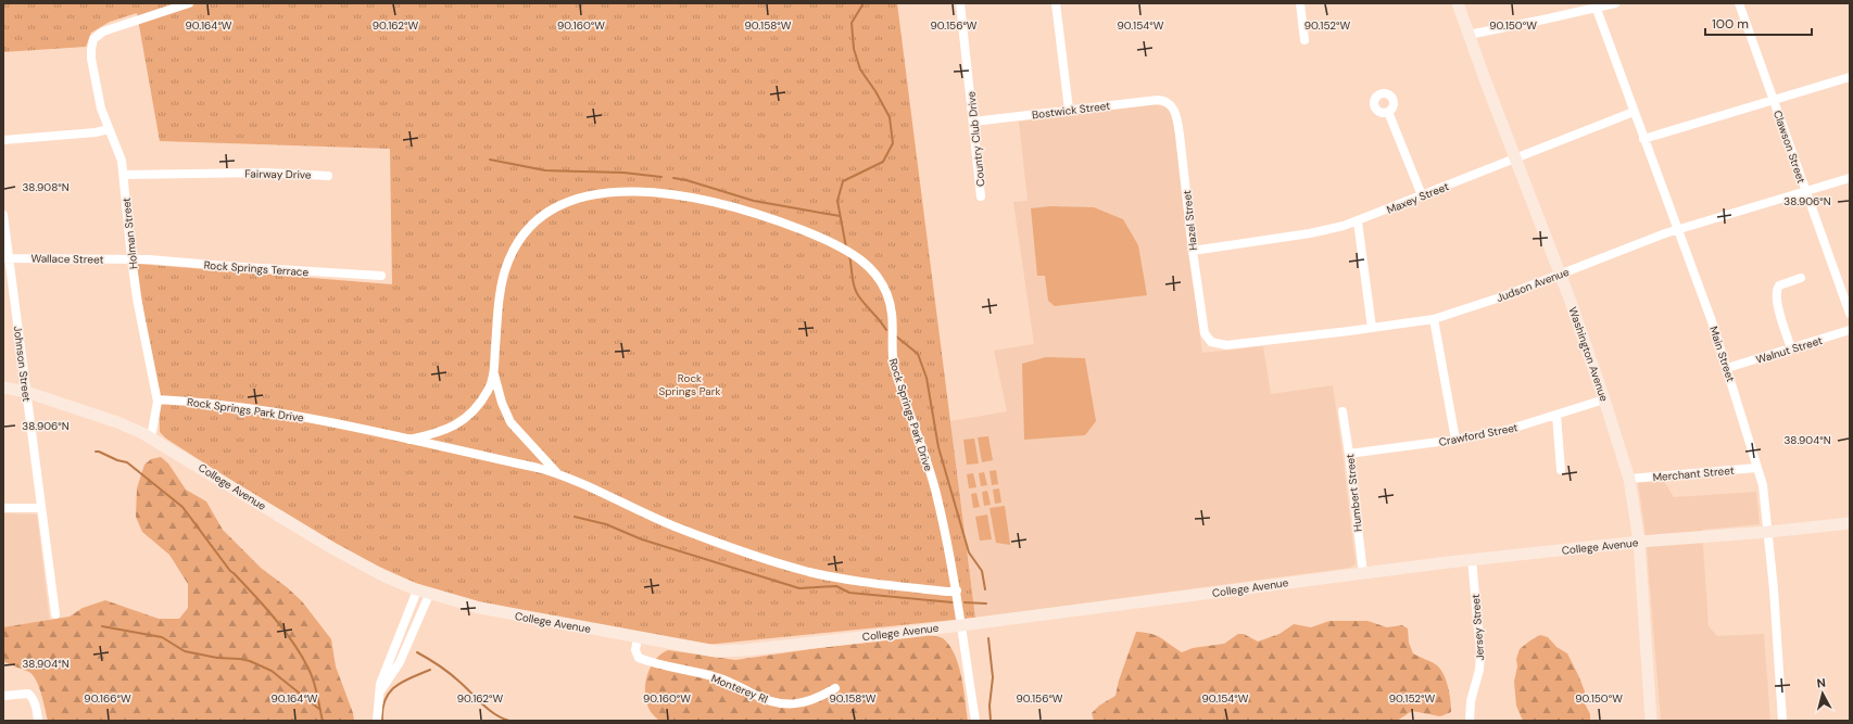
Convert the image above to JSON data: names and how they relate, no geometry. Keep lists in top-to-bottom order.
{
  "streets": {
    "main road": ["Washington Avenue", "College Avenue"],
    "street": [
      "Bostwick Street",
      "Country Club Drive",
      "Clawson Street",
      "Fairway Drive",
      "Maxey Street",
      "Hazel Street",
      "Holman Street",
      "Wallace Street",
      "Rock Springs Terrace",
      "Judson Avenue",
      "Walnut Street",
      "Main Street",
      "Johnson Street",
      "Rock Springs Park Drive",
      "Crawford Street",
      "Merchant Street",
      "Humbert Street",
      "Jersey Street",
      "Monterey Rl"
    ]
  },
  "crossings": [
    ["Bostwick Street", "Country Club Drive"],
    ["Bostwick Street", "Hazel Street"],
    ["Clawson Street", "Judson Avenue"],
    ["Fairway Drive", "Holman Street"],
    ["Maxey Street", "Hazel Street"],
    ["Maxey Street", "Washington Avenue"],
    ["Maxey Street", "Main Street"],
    ["Hazel Street", "Judson Avenue"],
    ["Holman Street", "Wallace Street"],
    ["Holman Street", "Rock Springs Terrace"],
    ["Holman Street", "Rock Springs Park Drive"],
    ["Holman Street", "College Avenue"],
    ["Wallace Street", "Rock Springs Terrace"],
    ["Wallace Street", "Johnson Street"],
    ["Judson Avenue", "Washington Avenue"],
    ["Judson Avenue", "Main Street"],
    ["Walnut Street", "Main Street"],
    ["Washington Avenue", "Crawford Street"],
    ["Washington Avenue", "Merchant Street"],
    ["Washington Avenue", "College Avenue"],
    ["Main Street", "Merchant Street"],
    ["Main Street", "College Avenue"],
    ["Johnson Street", "College Avenue"],
    ["Rock Springs Park Drive", "College Avenue"],
    ["Crawford Street", "Humbert Street"],
    ["College Avenue", "Humbert Street"],
    ["College Avenue", "Jersey Street"],
    ["College Avenue", "Monterey Rl"]
  ],
  "parks": ["Rock Springs Park"],
  "scale_bar": "100 m",
  "north": "top",
  "coordinates": [
    "90.164°W",
    "90.162°W",
    "90.160°W",
    "90.158°W",
    "90.156°W",
    "90.154°W",
    "90.152°W",
    "90.150°W",
    "38.908°N",
    "38.906°N",
    "38.904°N",
    "90.166°W"
  ]
}
